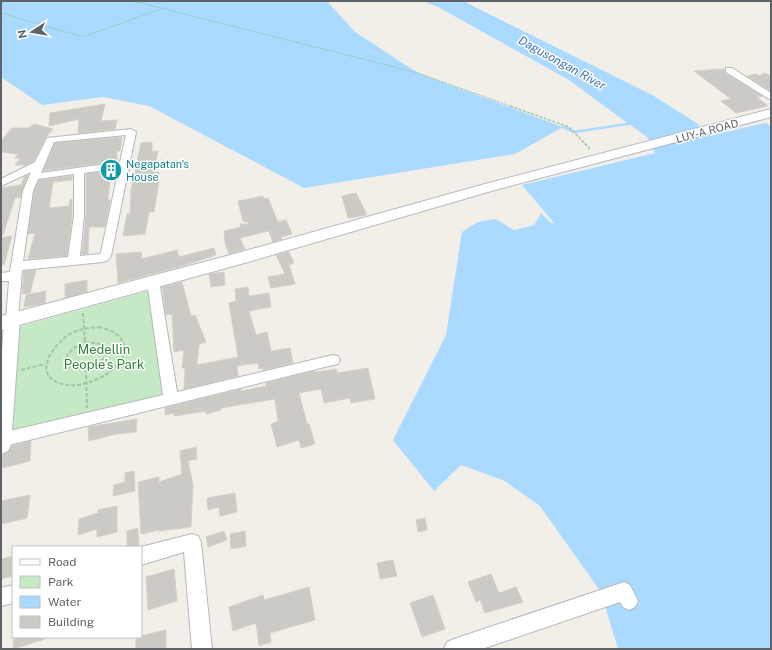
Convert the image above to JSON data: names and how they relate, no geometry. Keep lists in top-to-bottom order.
{
  "streets": {
    "main road": ["LUY-A ROAD"]
  },
  "water": ["Dagusongan River"],
  "parks": ["Medellin People's Park"],
  "places": {
    "building": ["Negapatan's House"]
  },
  "legend": [
    "Road",
    "Park",
    "Water",
    "Building"
  ],
  "north": "left"
}
